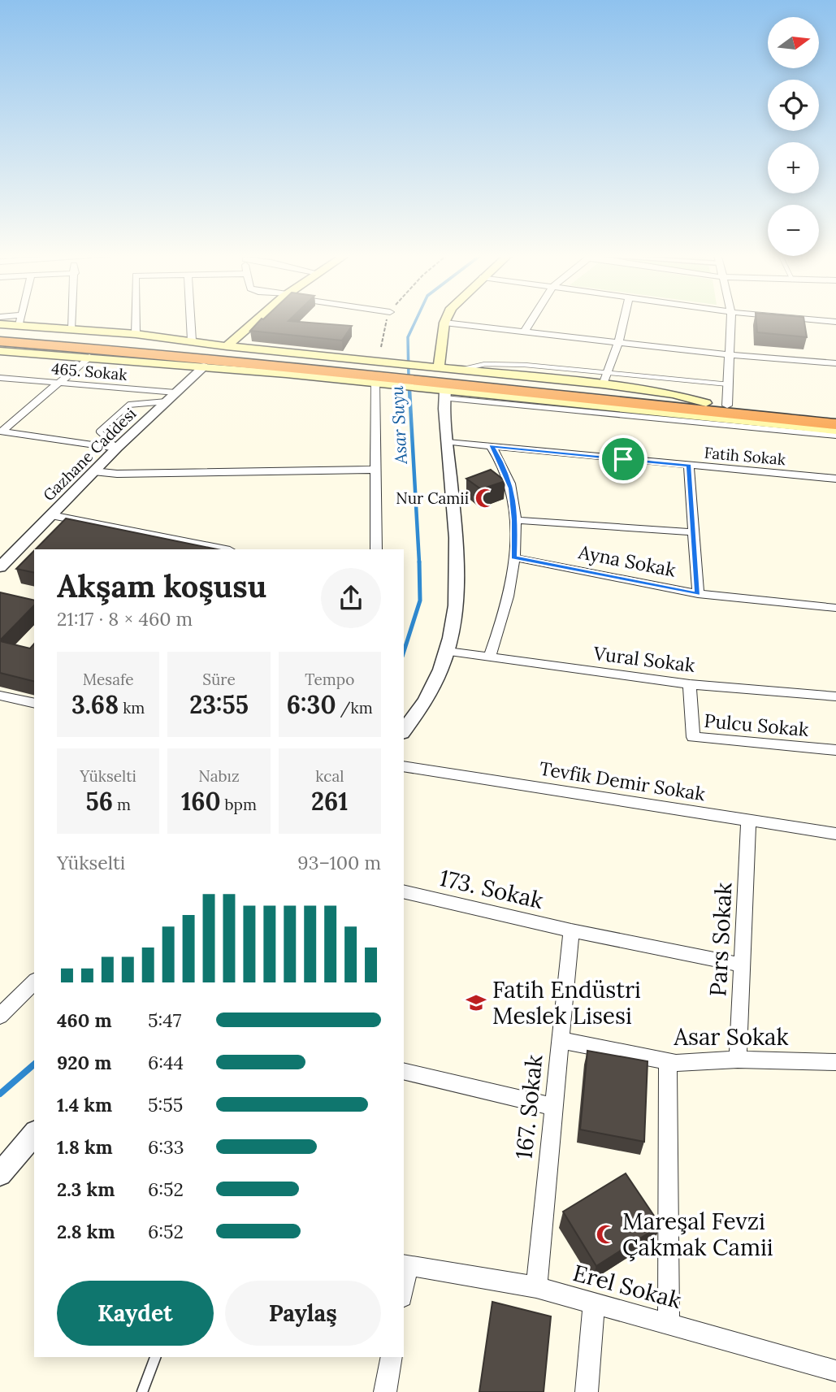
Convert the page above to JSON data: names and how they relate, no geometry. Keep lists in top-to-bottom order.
{
  "streets": {
    "street": [
      "465. Sokak",
      "Gazhane Caddesi",
      "Fatih Sokak",
      "Ayna Sokak",
      "Vural Sokak",
      "Pulcu Sokak",
      "Tevfik Demir Sokak",
      "173. Sokak",
      "Pars Sokak",
      "Asar Sokak",
      "167. Sokak",
      "Erel Sokak"
    ]
  },
  "crossings": [
    ["465. Sokak", "Gazhane Caddesi"],
    ["Vural Sokak", "Pulcu Sokak"],
    ["Tevfik Demir Sokak", "Pars Sokak"],
    ["173. Sokak", "Pars Sokak"],
    ["173. Sokak", "167. Sokak"],
    ["Pars Sokak", "Asar Sokak"],
    ["Asar Sokak", "167. Sokak"],
    ["167. Sokak", "Erel Sokak"]
  ],
  "water": ["Asar Suyu"],
  "places": {
    "mosque": ["Nur Camii", "Mareşal Fevzi Çakmak Camii"],
    "school or university": ["Fatih Endüstri Meslek Lisesi"]
  },
  "north": "right",
  "page": {
    "map_buttons": ["+", "−"],
    "heading": ["Akşam koşusu", "21:17 · 8 × 460 m"],
    "stats": [
      ["Mesafe", "3.68 km"],
      ["Süre", "23:55"],
      ["Tempo", "6:30 /km"],
      ["Yükselti", "56 m"],
      ["Nabız", "160 bpm"],
      ["kcal", "261"]
    ],
    "chart": ["Yükselti", "93–100 m"],
    "list": [
      {
        "name": "460 m",
        "note": "5:47"
      },
      {
        "name": "920 m",
        "note": "6:44"
      },
      {
        "name": "1.4 km",
        "note": "5:55"
      },
      {
        "name": "1.8 km",
        "note": "6:33"
      },
      {
        "name": "2.3 km",
        "note": "6:52"
      },
      {
        "name": "2.8 km",
        "note": "6:52"
      }
    ],
    "buttons": ["Kaydet", "Paylaş"]
  }
}
